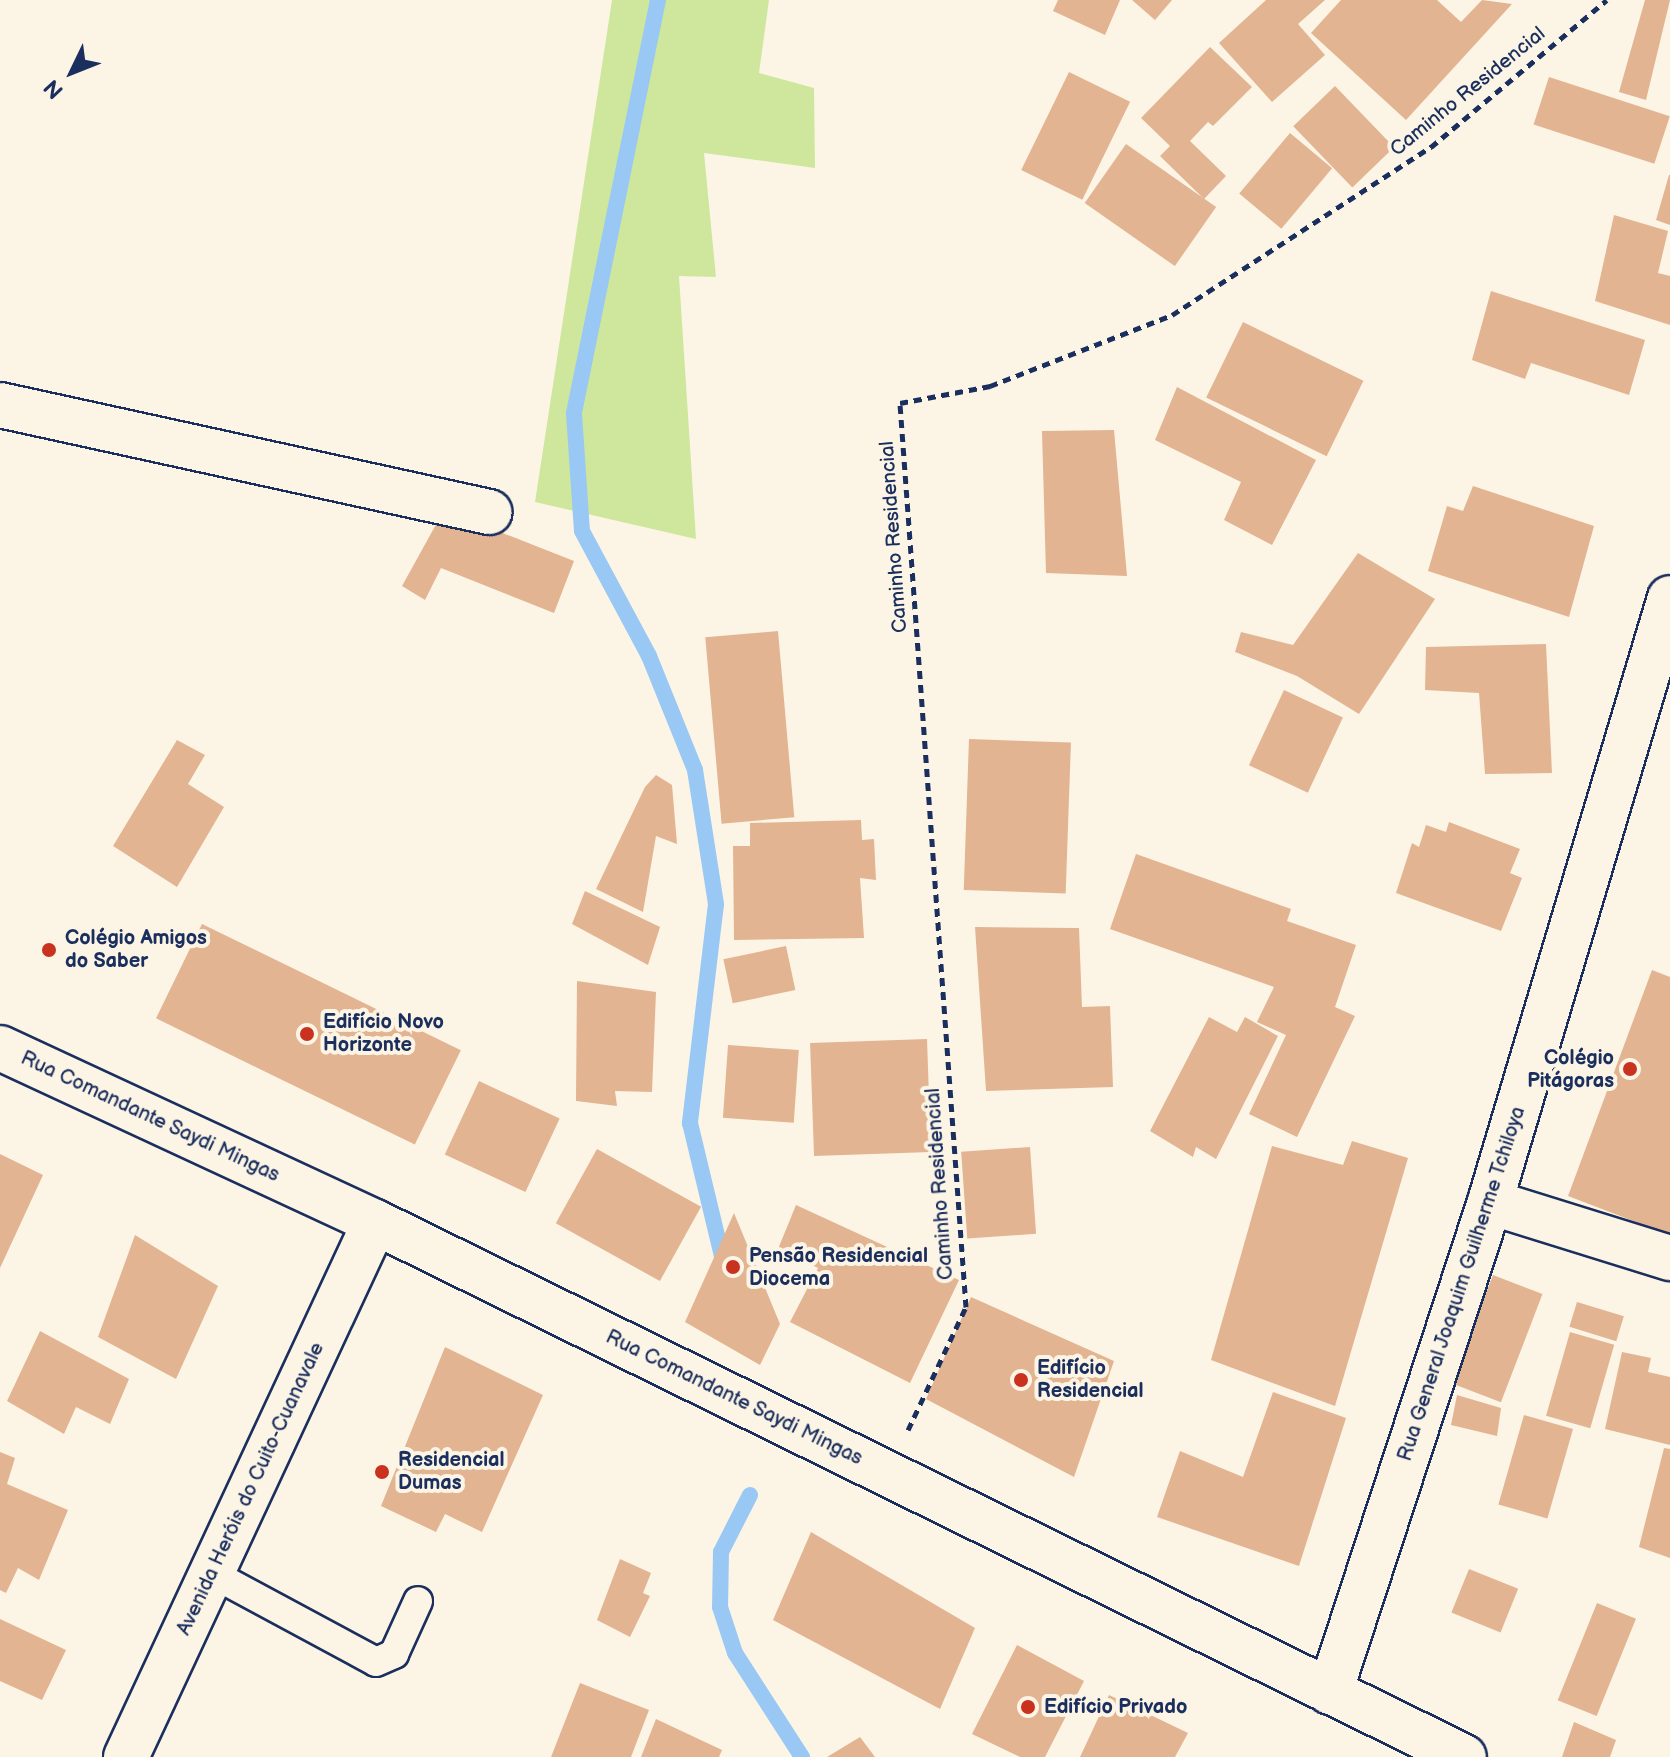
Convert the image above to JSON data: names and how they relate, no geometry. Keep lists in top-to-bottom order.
{
  "streets": {
    "street": ["Rua Comandante Saydi Mingas", "Rua General Joaquim Guilherme Tchiloya", "Avenida Heróis do Cuito-Cuanavale"],
    "path": ["Caminho Residencial"]
  },
  "crossings": [
    ["Caminho Residencial", "Rua Comandante Saydi Mingas"],
    ["Rua Comandante Saydi Mingas", "Rua General Joaquim Guilherme Tchiloya"],
    ["Rua Comandante Saydi Mingas", "Avenida Heróis do Cuito-Cuanavale"]
  ],
  "places": [
    "Colégio Amigos do Saber",
    "Edifício Novo Horizonte",
    "Colégio Pitágoras",
    "Pensão Residencial Diocema",
    "Edifício Residencial",
    "Residencial Dumas",
    "Edifício Privado"
  ],
  "north": "bottom left"
}
